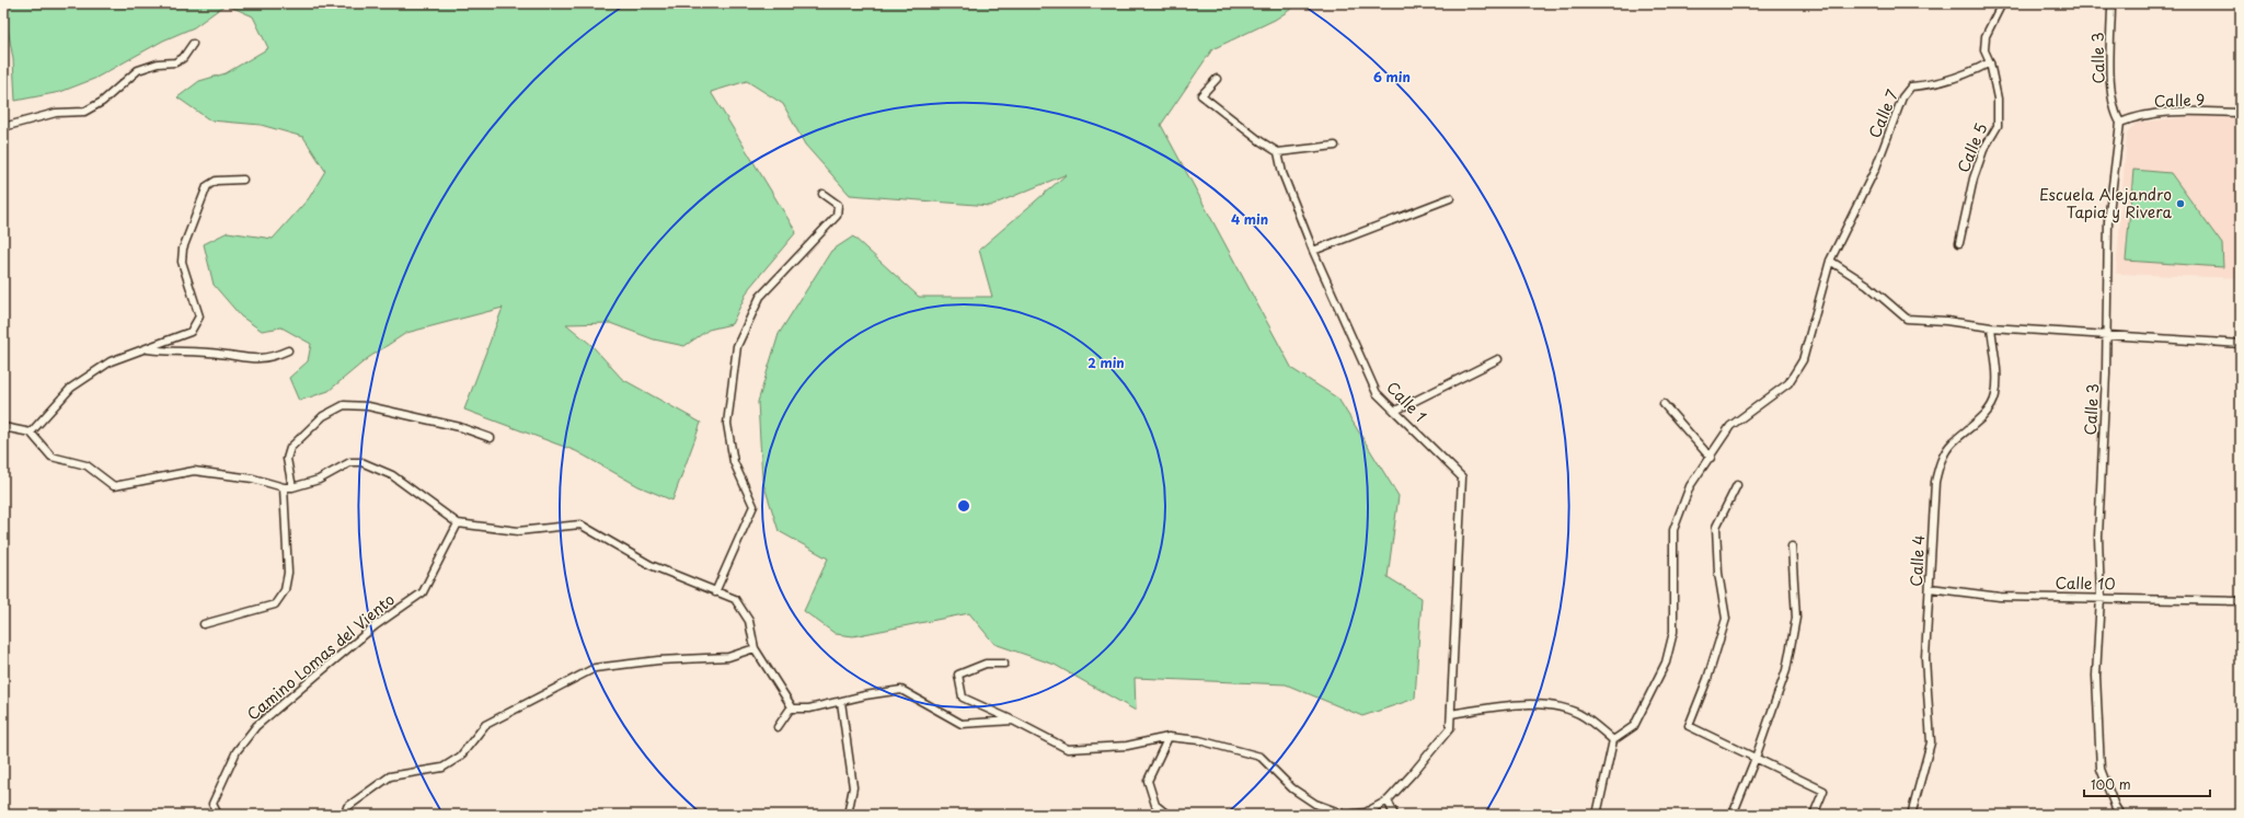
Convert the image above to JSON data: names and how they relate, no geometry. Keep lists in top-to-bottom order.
{
  "streets": {
    "street": [
      "Calle 3",
      "Calle 9",
      "Calle 7",
      "Calle 5",
      "Calle 1",
      "Calle 4",
      "Calle 10",
      "Camino Lomas del Viento"
    ]
  },
  "crossings": [
    ["Calle 3", "Calle 9"],
    ["Calle 3", "Calle 10"],
    ["Calle 7", "Calle 5"],
    ["Calle 4", "Calle 10"]
  ],
  "places": ["Escuela Alejandro Tapia y Rivera"],
  "scale_bar": "100 m",
  "rings": ["6 min", "4 min", "2 min"]
}
